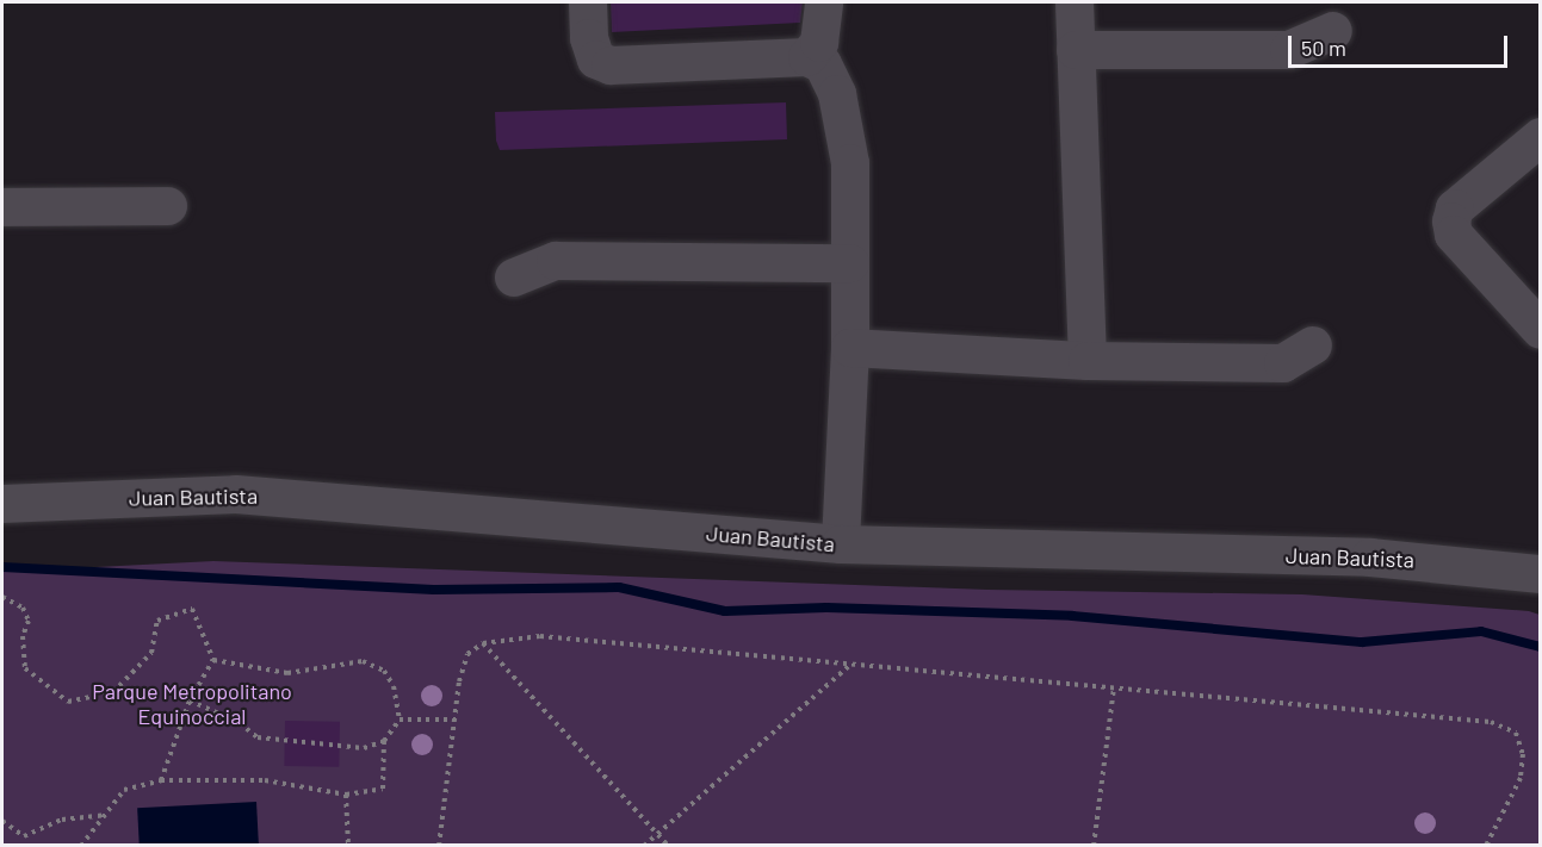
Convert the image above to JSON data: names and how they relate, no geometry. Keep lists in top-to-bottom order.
{
  "streets": {
    "street": ["Juan Bautista"]
  },
  "parks": ["Parque Metropolitano Equinoccial"],
  "scale_bar": "50 m"
}
